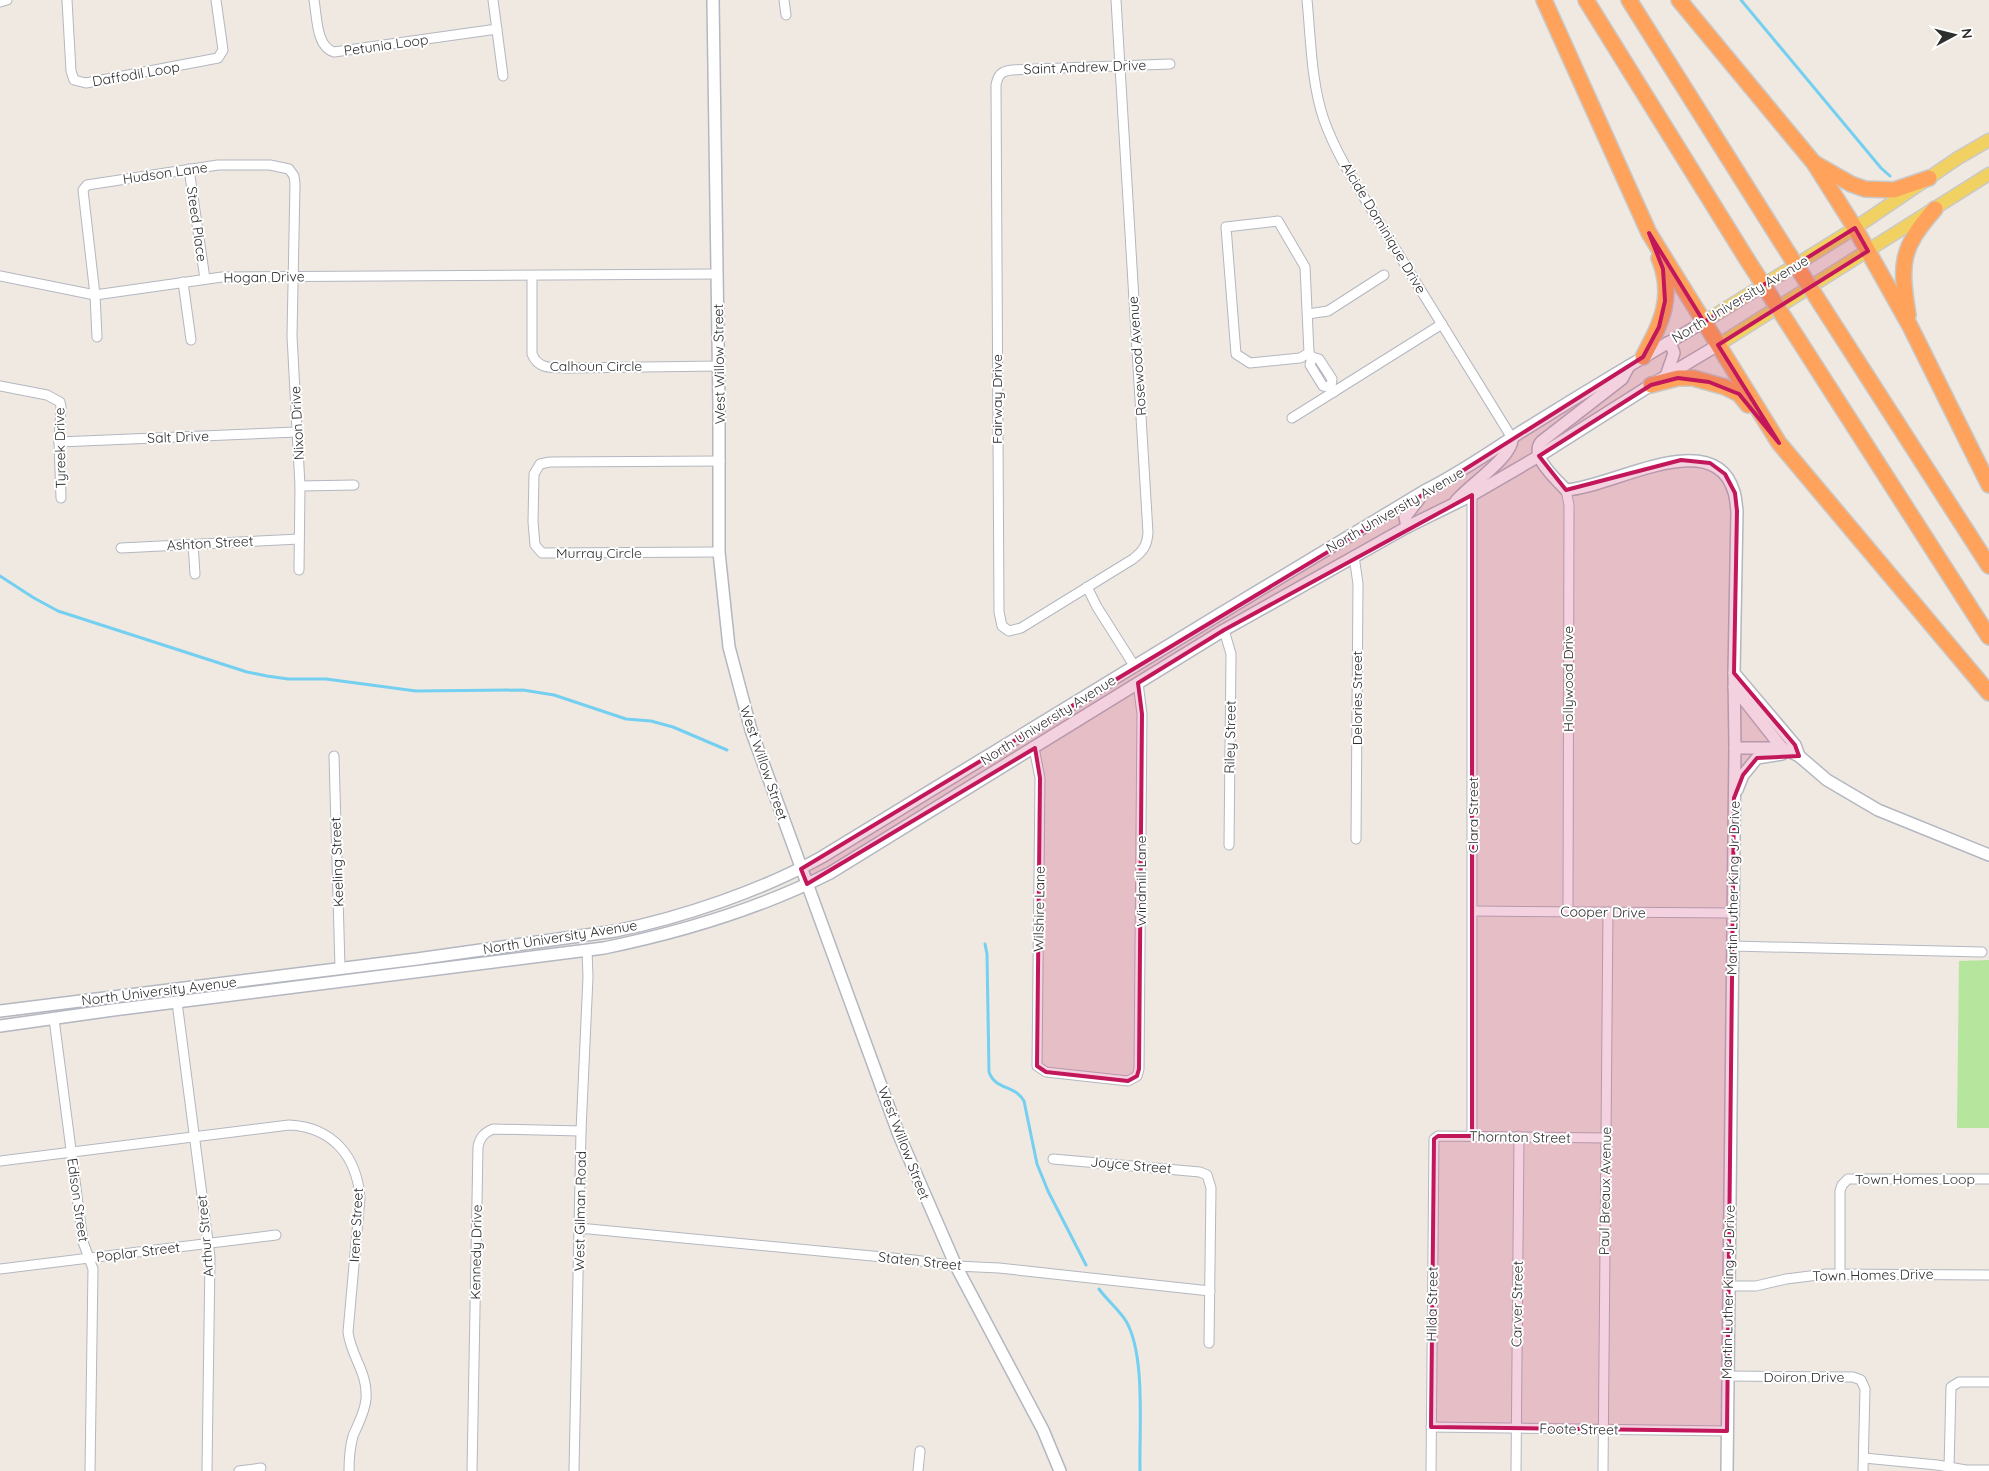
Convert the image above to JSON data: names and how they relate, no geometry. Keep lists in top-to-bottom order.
{
  "streets": {
    "main road": ["North University Avenue", "West Willow Street", "Martin Luther King Jr Drive"],
    "street": [
      "Petunia Loop",
      "Saint Andrew Drive",
      "Daffodil Loop",
      "Hudson Lane",
      "Steed Place",
      "Alcide Dominique Drive",
      "Hogan Drive",
      "Rosewood Avenue",
      "Calhoun Circle",
      "Fairway Drive",
      "Nixon Drive",
      "Salt Drive",
      "Tyreek Drive",
      "Ashton Street",
      "Murray Circle",
      "Hollywood Drive",
      "Delories Street",
      "Riley Street",
      "Clara Street",
      "Keeling Street",
      "Windmill Lane",
      "Wilshire Lane",
      "Cooper Drive",
      "Thornton Street",
      "Joyce Street",
      "Town Homes Loop",
      "Paul Breaux Avenue",
      "Edison Street",
      "West Gilman Road",
      "Irene Street",
      "Arthur Street",
      "Poplar Street",
      "Kennedy Drive",
      "Staten Street",
      "Town Homes Drive",
      "Hilda Street",
      "Carver Street",
      "Doiron Drive",
      "Foote Street"
    ]
  },
  "crossings": [
    ["Saint Andrew Drive", "Rosewood Avenue"],
    ["Saint Andrew Drive", "Fairway Drive"],
    ["Hudson Lane", "Steed Place"],
    ["Hudson Lane", "Hogan Drive"],
    ["Hudson Lane", "Nixon Drive"],
    ["Steed Place", "Hogan Drive"],
    ["Alcide Dominique Drive", "North University Avenue"],
    ["Hogan Drive", "Calhoun Circle"],
    ["Hogan Drive", "Nixon Drive"],
    ["North University Avenue", "West Willow Street"],
    ["North University Avenue", "Delories Street"],
    ["North University Avenue", "Riley Street"],
    ["North University Avenue", "Clara Street"],
    ["North University Avenue", "Keeling Street"],
    ["North University Avenue", "Windmill Lane"],
    ["North University Avenue", "Wilshire Lane"],
    ["North University Avenue", "Edison Street"],
    ["North University Avenue", "West Gilman Road"],
    ["North University Avenue", "Arthur Street"],
    ["Rosewood Avenue", "Fairway Drive"],
    ["West Willow Street", "Calhoun Circle"],
    ["West Willow Street", "Murray Circle"],
    ["West Willow Street", "Staten Street"],
    ["Nixon Drive", "Salt Drive"],
    ["Nixon Drive", "Ashton Street"],
    ["Salt Drive", "Tyreek Drive"],
    ["Hollywood Drive", "Martin Luther King Jr Drive"],
    ["Hollywood Drive", "Cooper Drive"],
    ["Clara Street", "Cooper Drive"],
    ["Clara Street", "Thornton Street"],
    ["Windmill Lane", "Wilshire Lane"],
    ["Martin Luther King Jr Drive", "Cooper Drive"],
    ["Martin Luther King Jr Drive", "Town Homes Drive"],
    ["Martin Luther King Jr Drive", "Doiron Drive"],
    ["Martin Luther King Jr Drive", "Foote Street"],
    ["Cooper Drive", "Paul Breaux Avenue"],
    ["Thornton Street", "Paul Breaux Avenue"],
    ["Thornton Street", "Hilda Street"],
    ["Thornton Street", "Carver Street"],
    ["Joyce Street", "Staten Street"],
    ["Town Homes Loop", "Town Homes Drive"],
    ["Paul Breaux Avenue", "Foote Street"],
    ["Edison Street", "Irene Street"],
    ["Edison Street", "Poplar Street"],
    ["West Gilman Road", "Kennedy Drive"],
    ["West Gilman Road", "Staten Street"],
    ["Irene Street", "Arthur Street"],
    ["Arthur Street", "Poplar Street"],
    ["Hilda Street", "Foote Street"],
    ["Carver Street", "Foote Street"]
  ],
  "north": "right"
}
